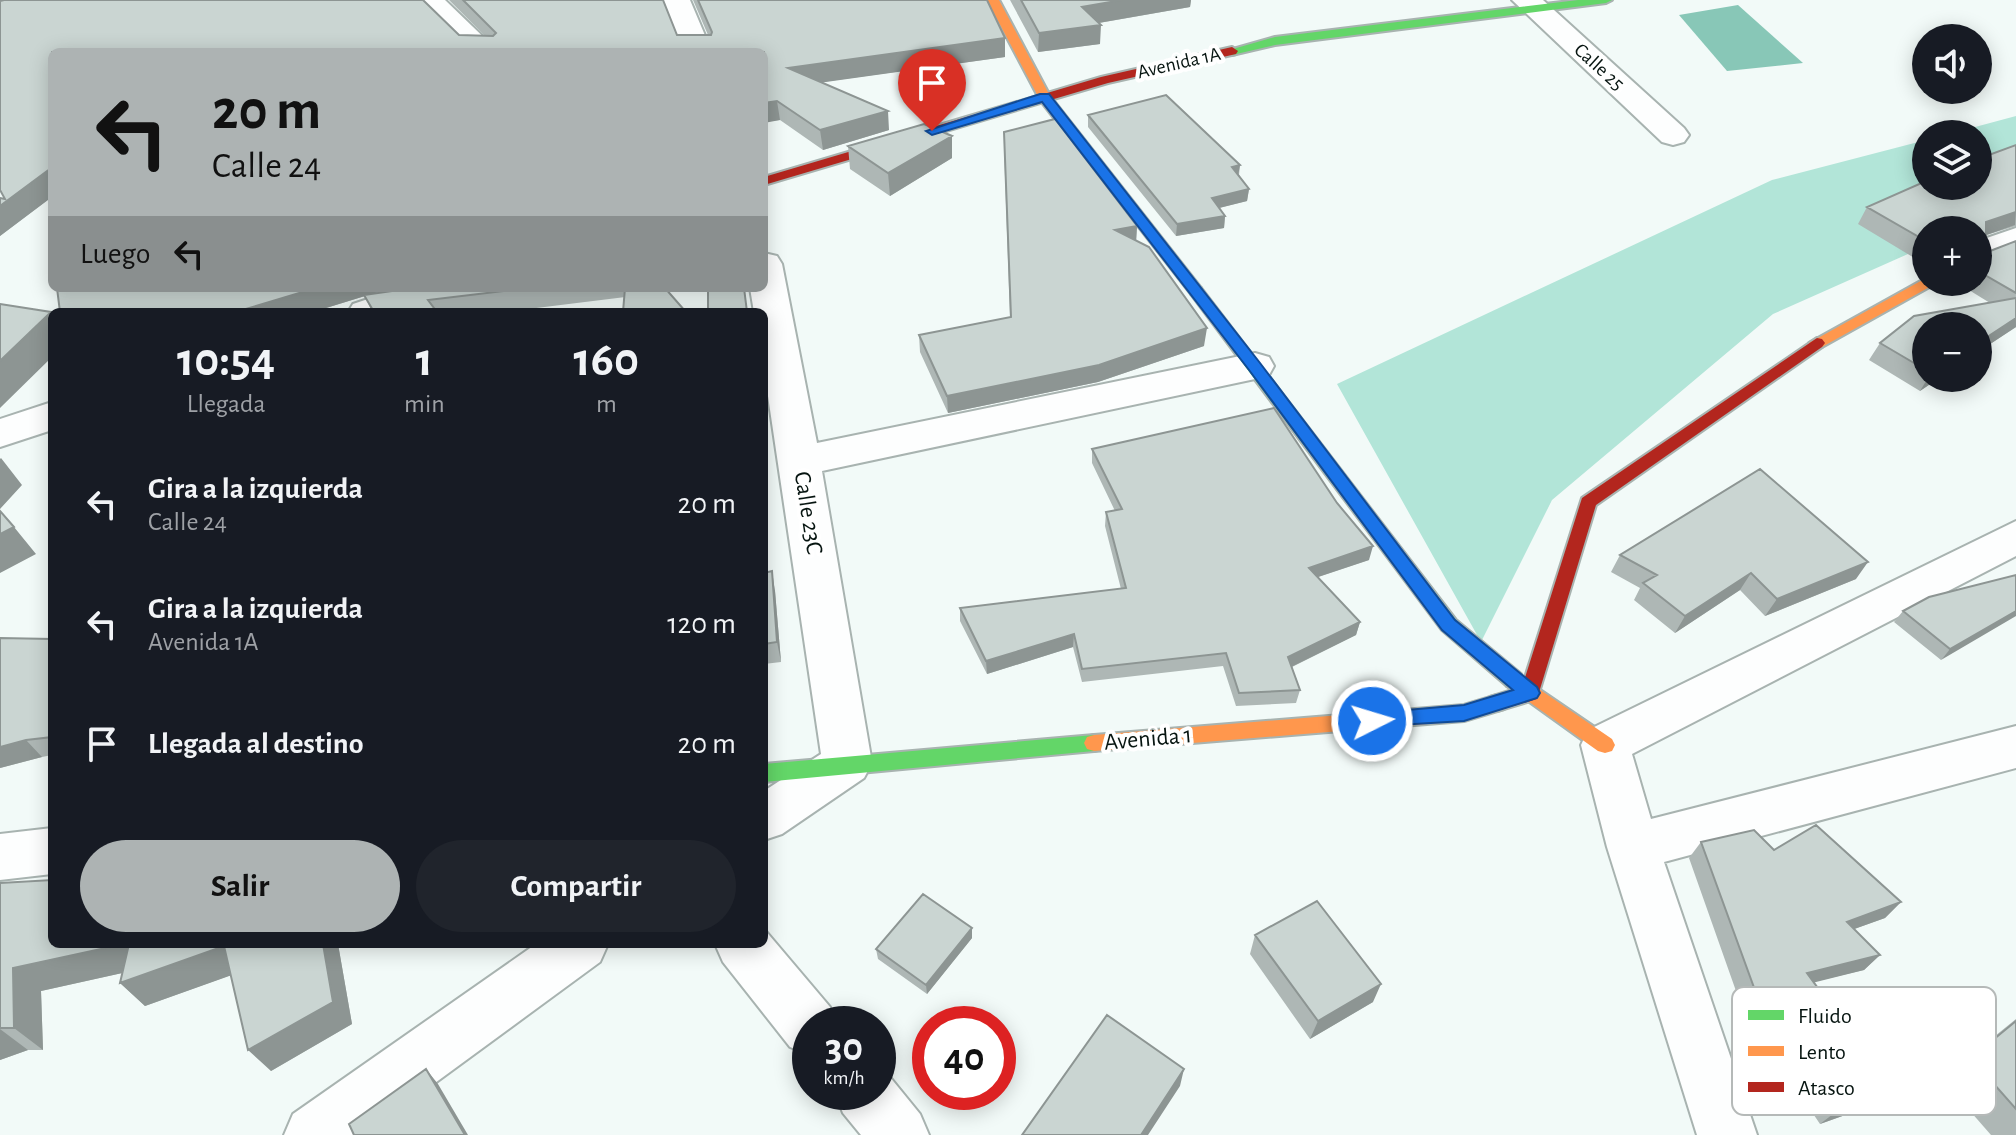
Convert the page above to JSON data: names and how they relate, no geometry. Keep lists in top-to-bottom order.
{
  "streets": {
    "street": [
      "Avenida 1A",
      "Calle 25",
      "Calle 23C",
      "Avenida 1"
    ]
  },
  "crossings": [
    ["Avenida 1A", "Calle 25"],
    ["Calle 23C", "Avenida 1"]
  ],
  "legend": ["Fluido", "Lento", "Atasco"],
  "page": {
    "map_buttons": ["+", "−"],
    "turn": ["20 m", "Calle 24"],
    "then": "Luego",
    "eta": [
      "10:54",
      "Llegada",
      "1",
      "min",
      "160",
      "m"
    ],
    "list": [
      {
        "name": "Gira a la izquierda",
        "note": "Calle 24",
        "value": "20 m"
      },
      {
        "name": "Gira a la izquierda",
        "note": "Avenida 1A",
        "value": "120 m"
      },
      {
        "name": "Llegada al destino",
        "value": "20 m"
      }
    ],
    "buttons": ["Salir", "Compartir"],
    "speed": "30 km/h",
    "limit": "40"
  }
}
